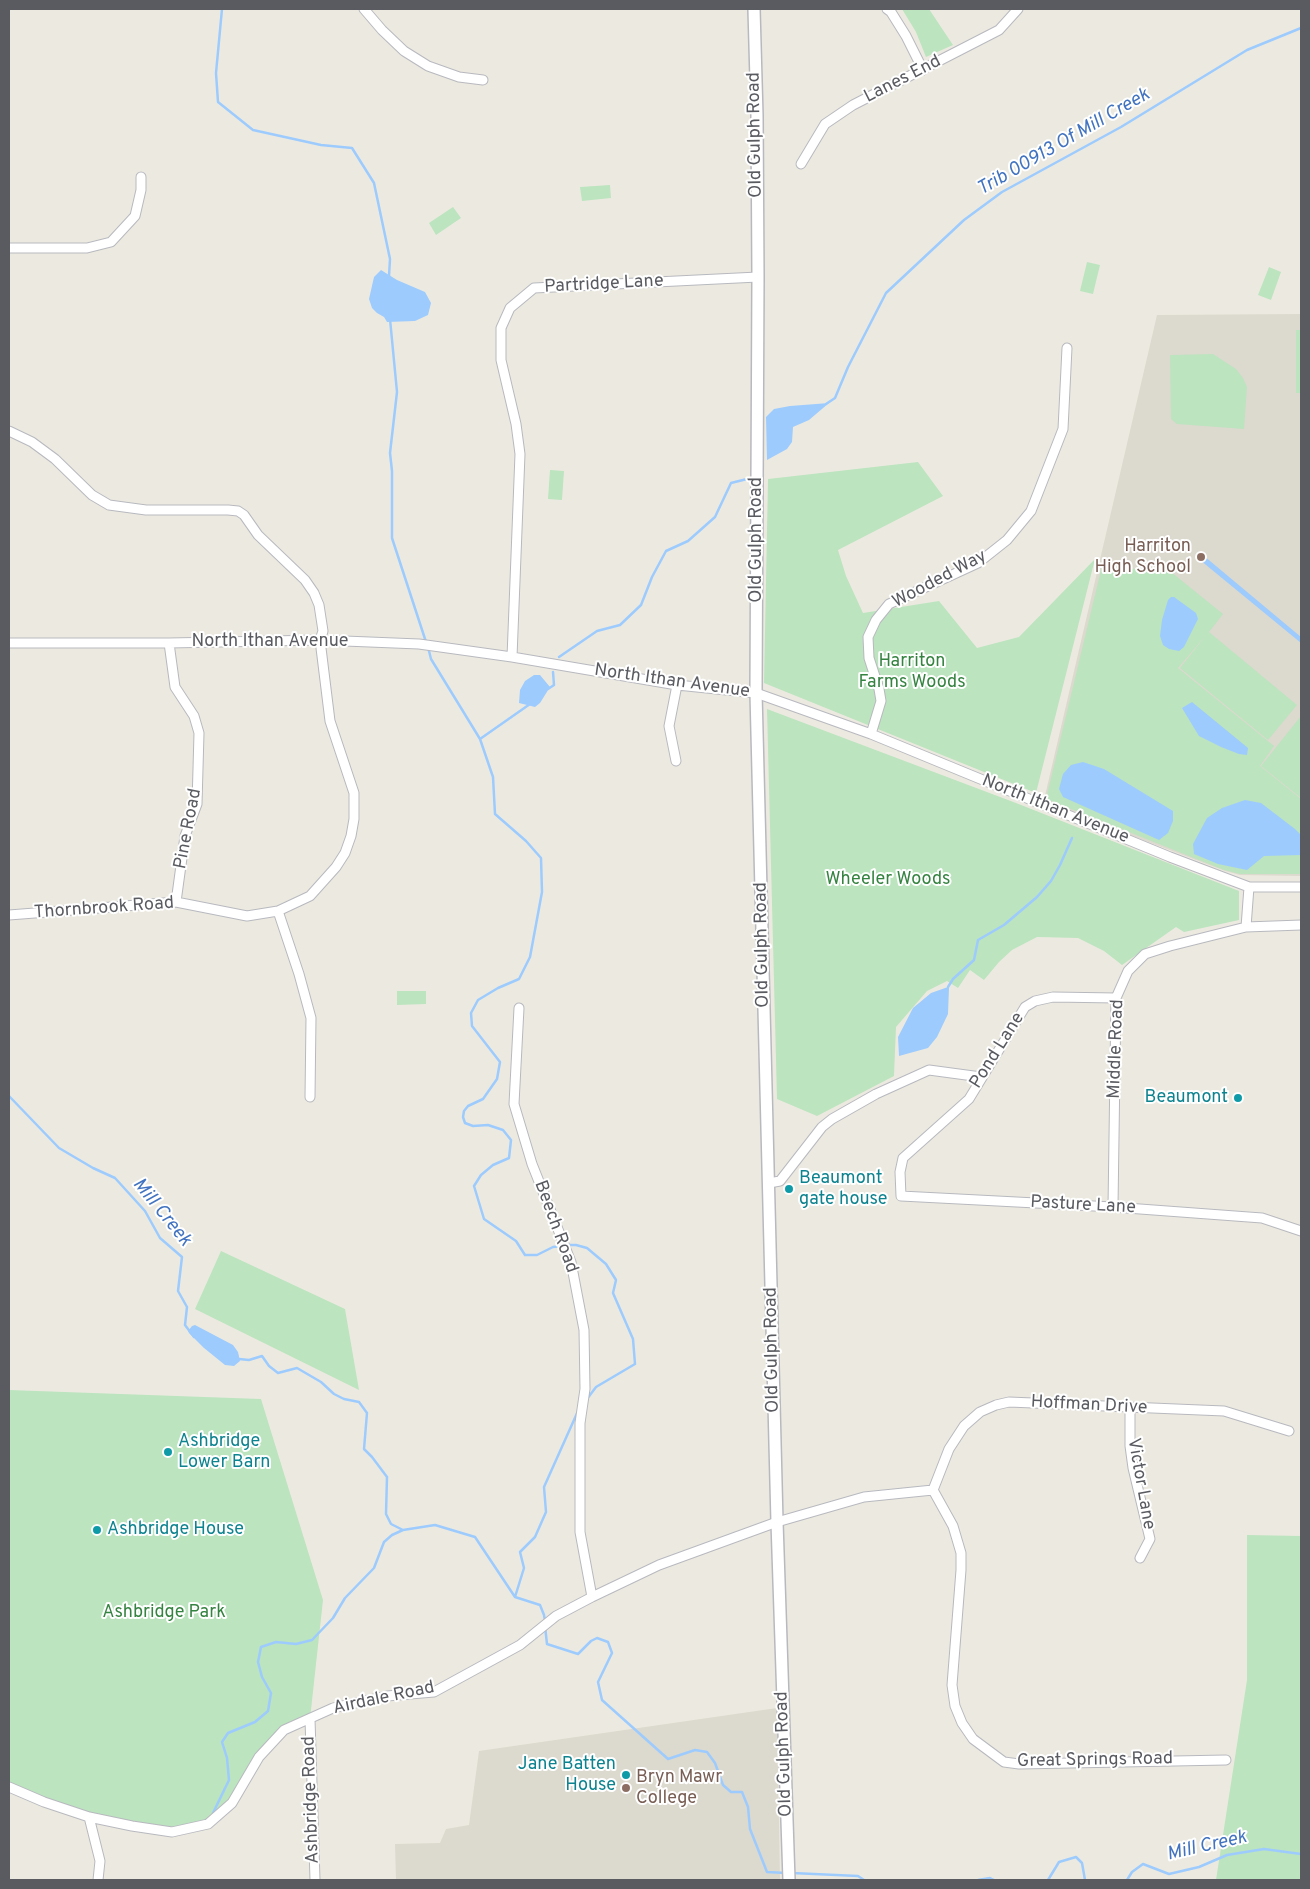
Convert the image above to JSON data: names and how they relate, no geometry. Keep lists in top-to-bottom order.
{
  "streets": {
    "street": [
      "Lanes End",
      "Old Gulph Road",
      "Partridge Lane",
      "Wooded Way",
      "North Ithan Avenue",
      "Pine Road",
      "Thornbrook Road",
      "Middle Road",
      "Pond Lane",
      "Pasture Lane",
      "Beech Road",
      "Hoffman Drive",
      "Victor Lane",
      "Airdale Road",
      "Great Springs Road",
      "Ashbridge Road"
    ]
  },
  "crossings": [
    ["Old Gulph Road", "Partridge Lane"],
    ["Old Gulph Road", "North Ithan Avenue"],
    ["Old Gulph Road", "Airdale Road"],
    ["Partridge Lane", "North Ithan Avenue"],
    ["Wooded Way", "North Ithan Avenue"],
    ["North Ithan Avenue", "Pine Road"],
    ["North Ithan Avenue", "Thornbrook Road"],
    ["Pine Road", "Thornbrook Road"],
    ["Middle Road", "Pond Lane"],
    ["Middle Road", "Pasture Lane"],
    ["Pond Lane", "Pasture Lane"],
    ["Beech Road", "Airdale Road"],
    ["Hoffman Drive", "Victor Lane"],
    ["Hoffman Drive", "Great Springs Road"],
    ["Airdale Road", "Ashbridge Road"]
  ],
  "water": ["Trib 00913 Of Mill Creek", "Mill Creek"],
  "parks": ["Harriton Farms Woods", "Wheeler Woods", "Ashbridge Park"],
  "places": [
    "Harriton High School",
    "Beaumont",
    "Beaumont gate house",
    "Ashbridge Lower Barn",
    "Ashbridge House",
    "Jane Batten House",
    "Bryn Mawr College"
  ]
}
